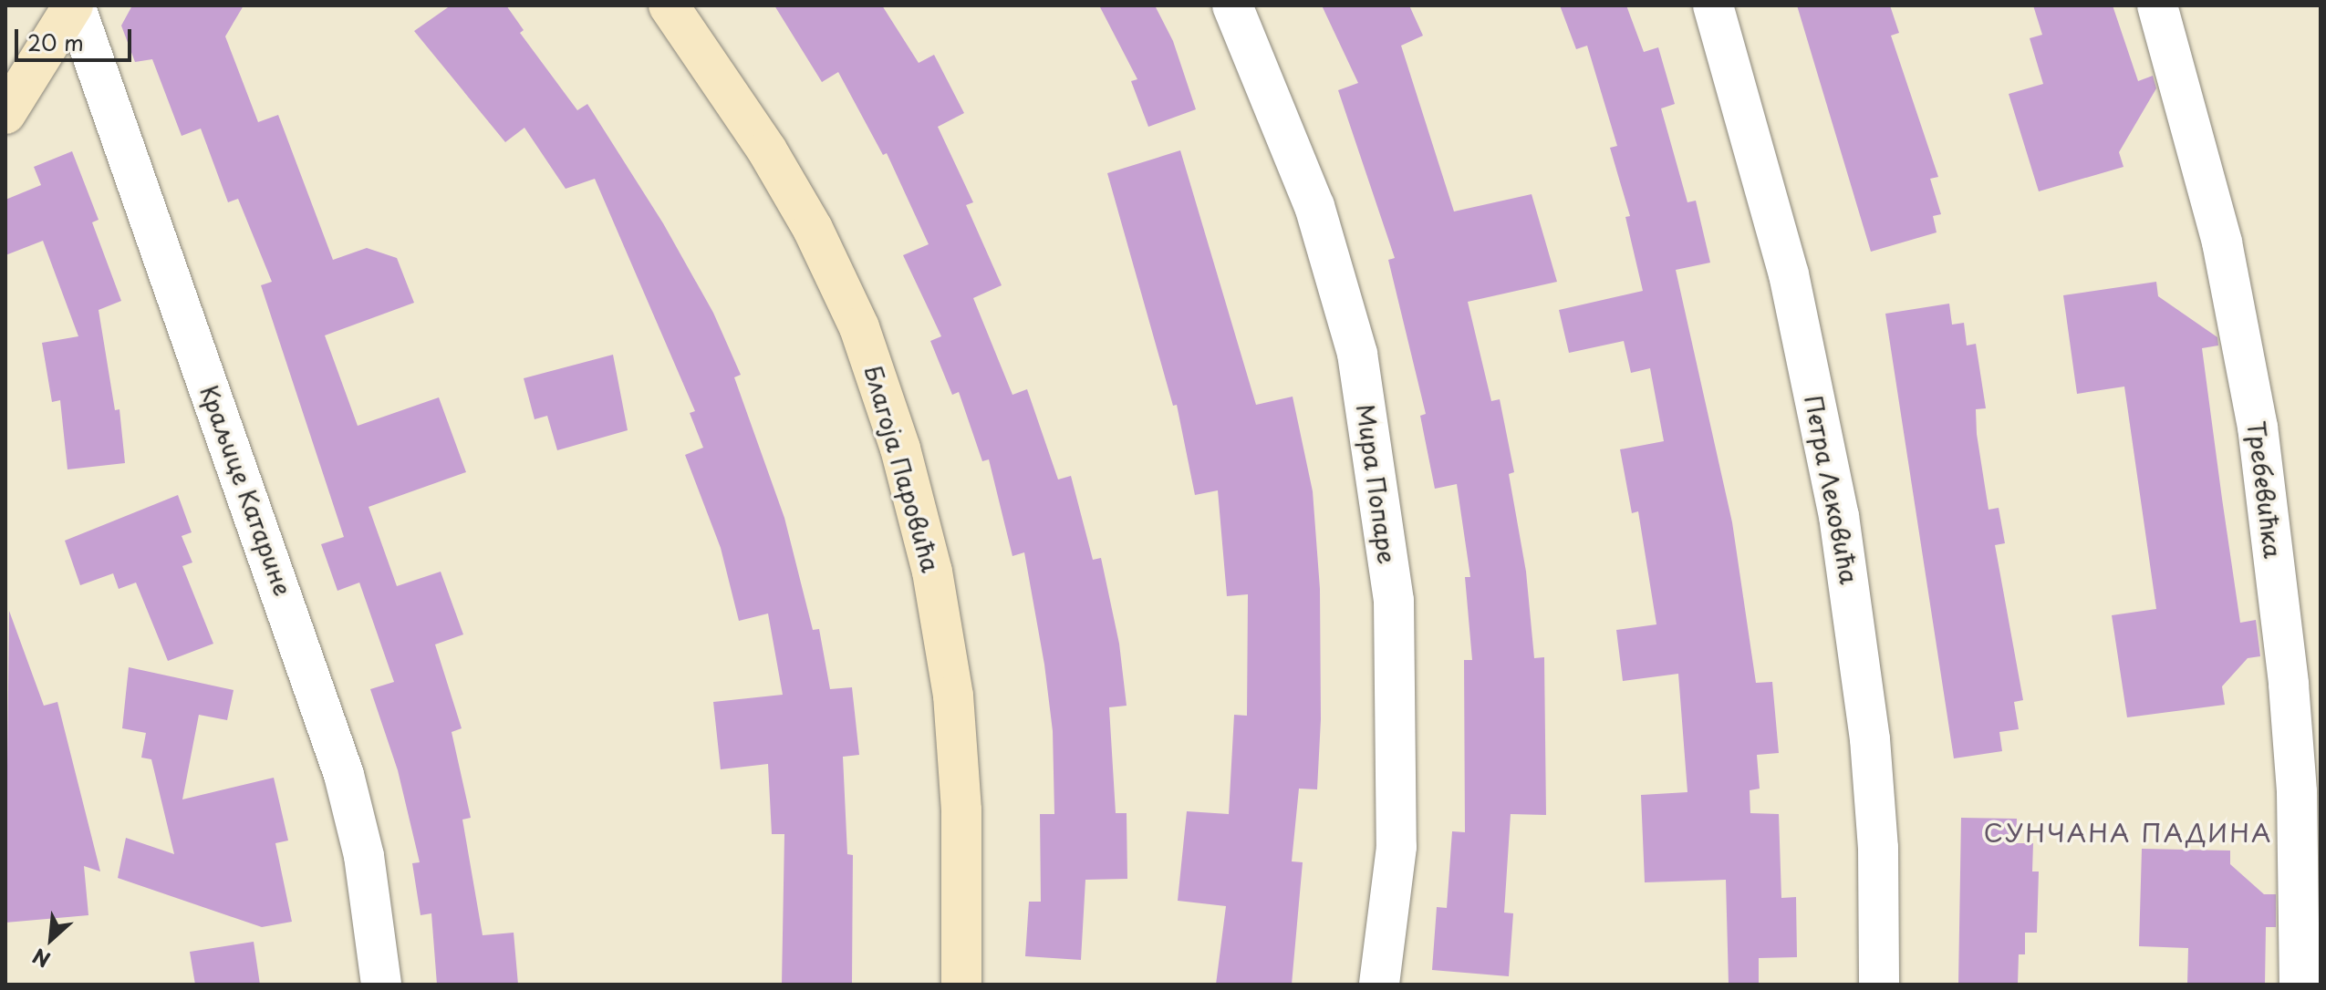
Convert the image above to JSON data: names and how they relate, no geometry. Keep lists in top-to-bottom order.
{
  "streets": {
    "main road": ["Благоја Паровића"],
    "street": [
      "Мира Попаре",
      "Петра Лековића",
      "Требевићка",
      "Краљице Катарине"
    ]
  },
  "districts": ["СУНЧАНА ПАДИНА"],
  "scale_bar": "20 m",
  "north": "bottom left"
}
